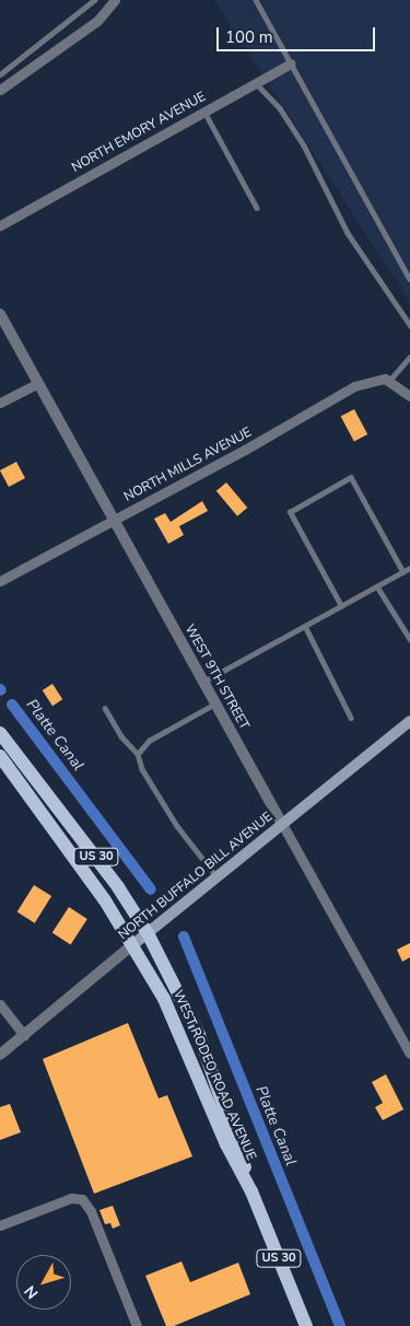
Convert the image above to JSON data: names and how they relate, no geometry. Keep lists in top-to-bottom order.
{
  "streets": {
    "main road": ["US 30", "NORTH BUFFALO BILL AVENUE", "WEST RODEO ROAD AVENUE"],
    "street": ["NORTH EMORY AVENUE", "NORTH MILLS AVENUE", "WEST 9TH STREET"]
  },
  "crossings": [
    ["NORTH MILLS AVENUE", "WEST 9TH STREET"],
    ["WEST 9TH STREET", "NORTH BUFFALO BILL AVENUE"],
    ["NORTH BUFFALO BILL AVENUE", "WEST RODEO ROAD AVENUE"]
  ],
  "water": ["Platte Canal"],
  "scale_bar": "100 m",
  "north": "bottom left"
}
